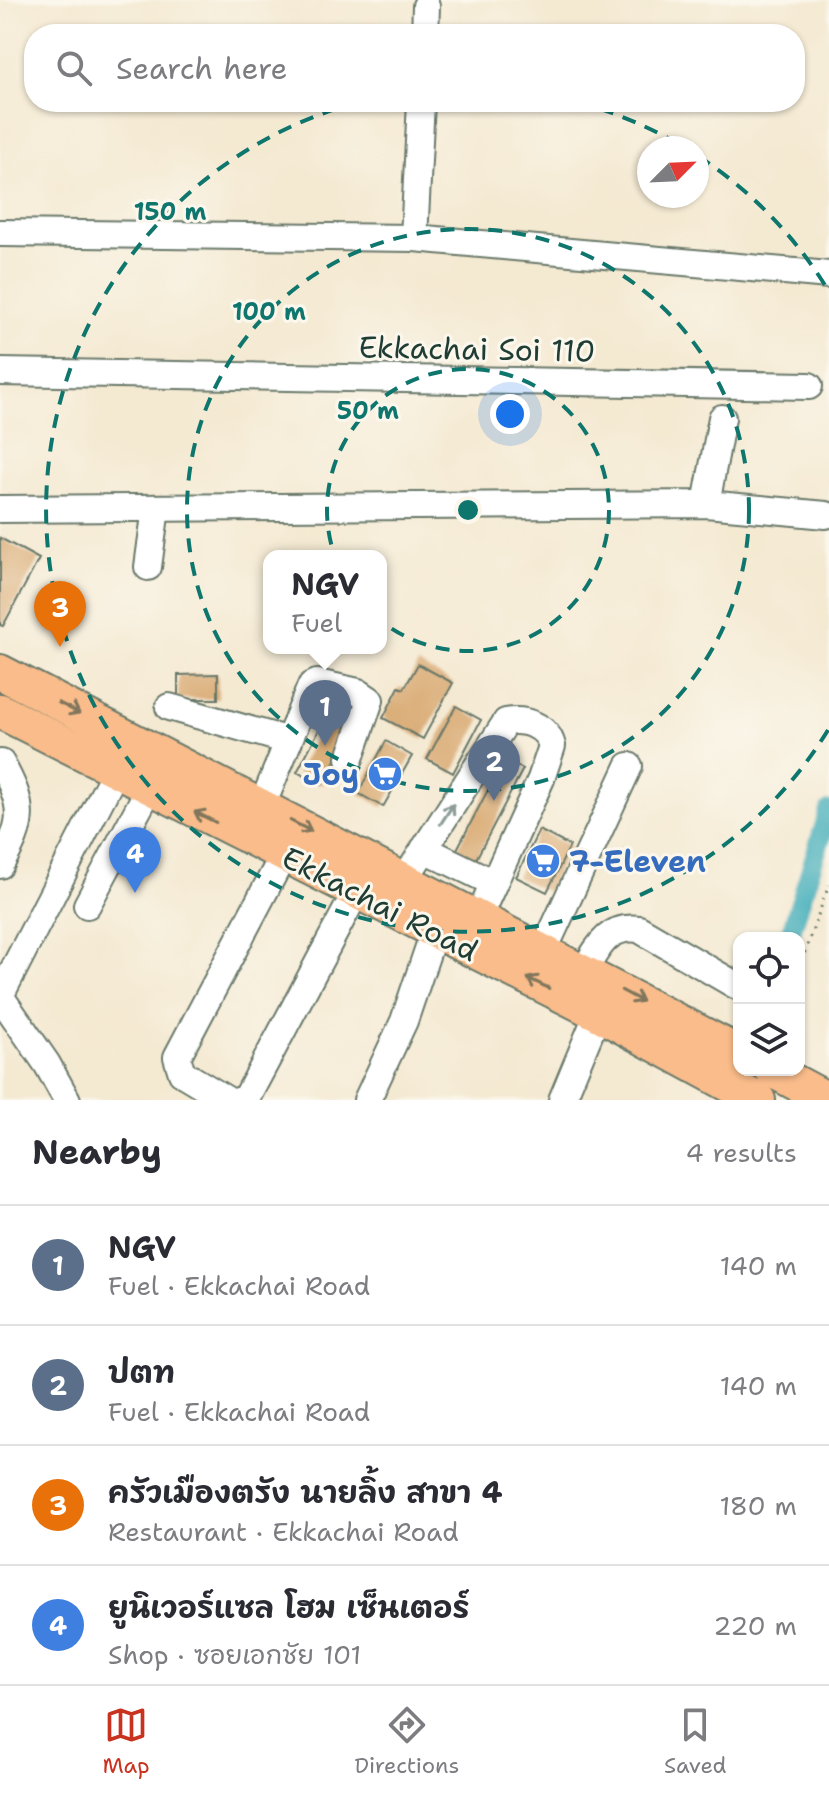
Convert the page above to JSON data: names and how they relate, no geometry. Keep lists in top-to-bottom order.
{
  "streets": {
    "main road": ["Ekkachai Road"],
    "street": ["Ekkachai Soi 110"]
  },
  "places": {
    "supermarket": ["Joy", "7-Eleven"]
  },
  "north": "top right",
  "page": {
    "search": "Search here",
    "popup": ["NGV", "Fuel"],
    "pins": [
      "3",
      "1",
      "2",
      "4"
    ],
    "heading": ["Nearby", "4 results"],
    "list": [
      {
        "mark": "1",
        "name": "NGV",
        "note": "Fuel · Ekkachai Road",
        "value": "140 m"
      },
      {
        "mark": "2",
        "name": "ปตท",
        "note": "Fuel · Ekkachai Road",
        "value": "140 m"
      },
      {
        "mark": "3",
        "name": "ครัวเมืองตรัง นายลิ้ง สาขา 4",
        "note": "Restaurant · Ekkachai Road",
        "value": "180 m"
      },
      {
        "mark": "4",
        "name": "ยูนิเวอร์แซล โฮม เซ็นเตอร์",
        "note": "Shop · ซอยเอกชัย 101",
        "value": "220 m"
      }
    ],
    "nav": ["Map", "Directions", "Saved"]
  },
  "rings": ["150 m", "100 m", "50 m"]
}
